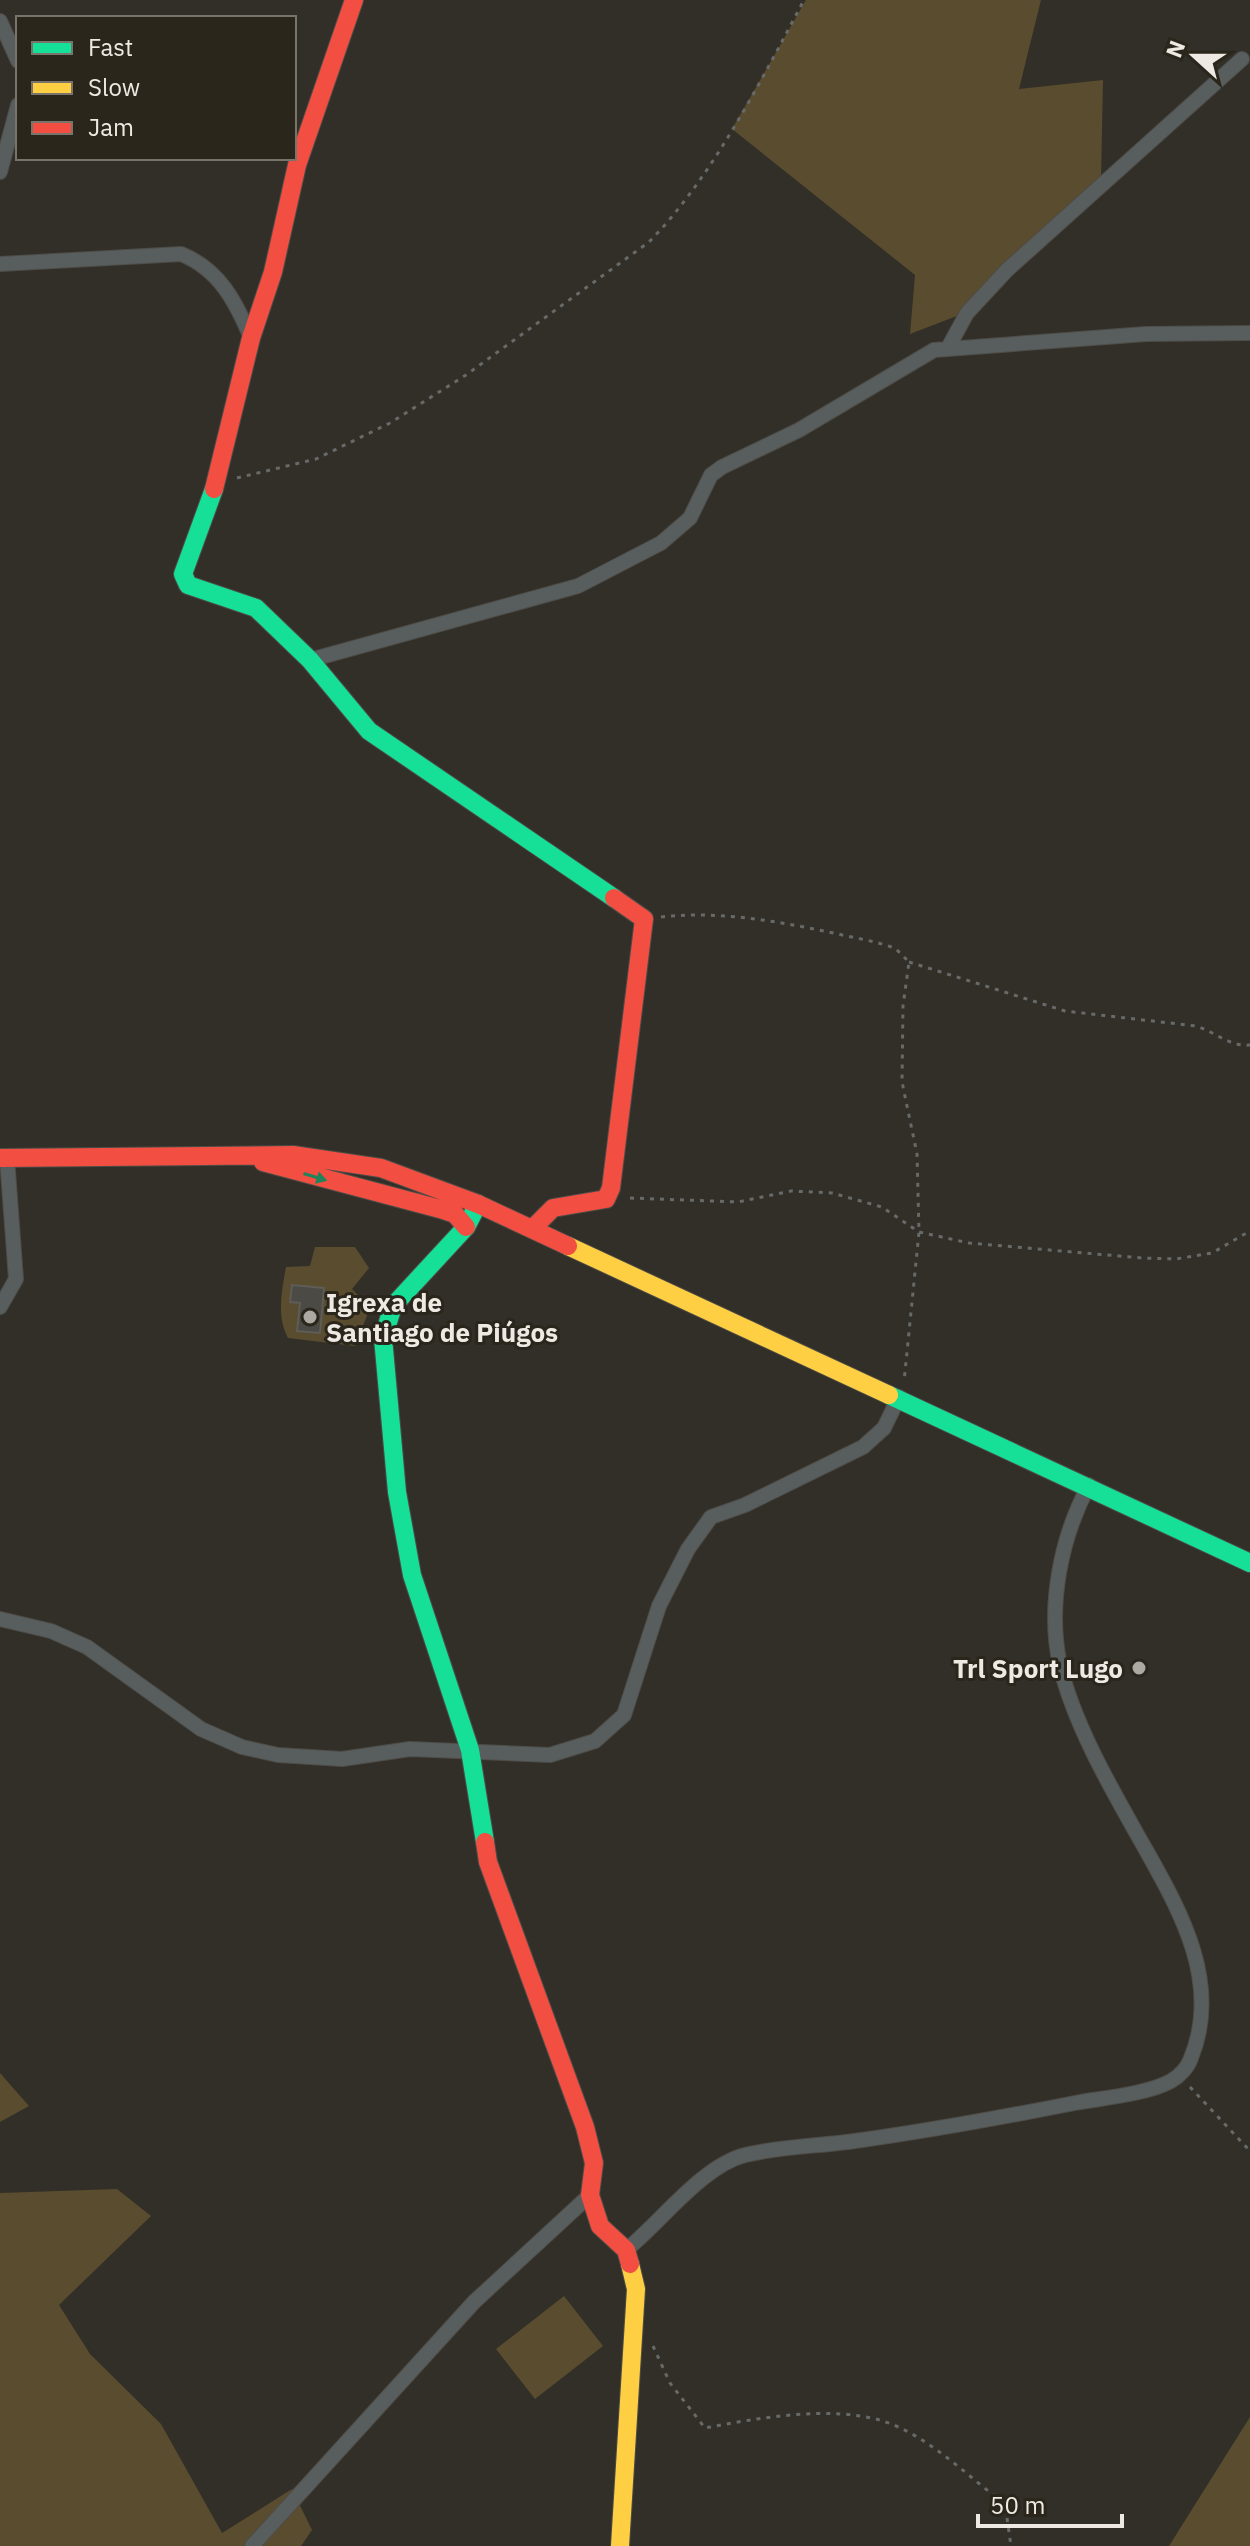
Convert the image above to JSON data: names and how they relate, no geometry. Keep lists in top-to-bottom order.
{
  "places": ["Igrexa de Santiago de Piúgos", "Trl Sport Lugo"],
  "legend": ["Fast", "Slow", "Jam"],
  "scale_bar": "50 m",
  "north": "left"
}
